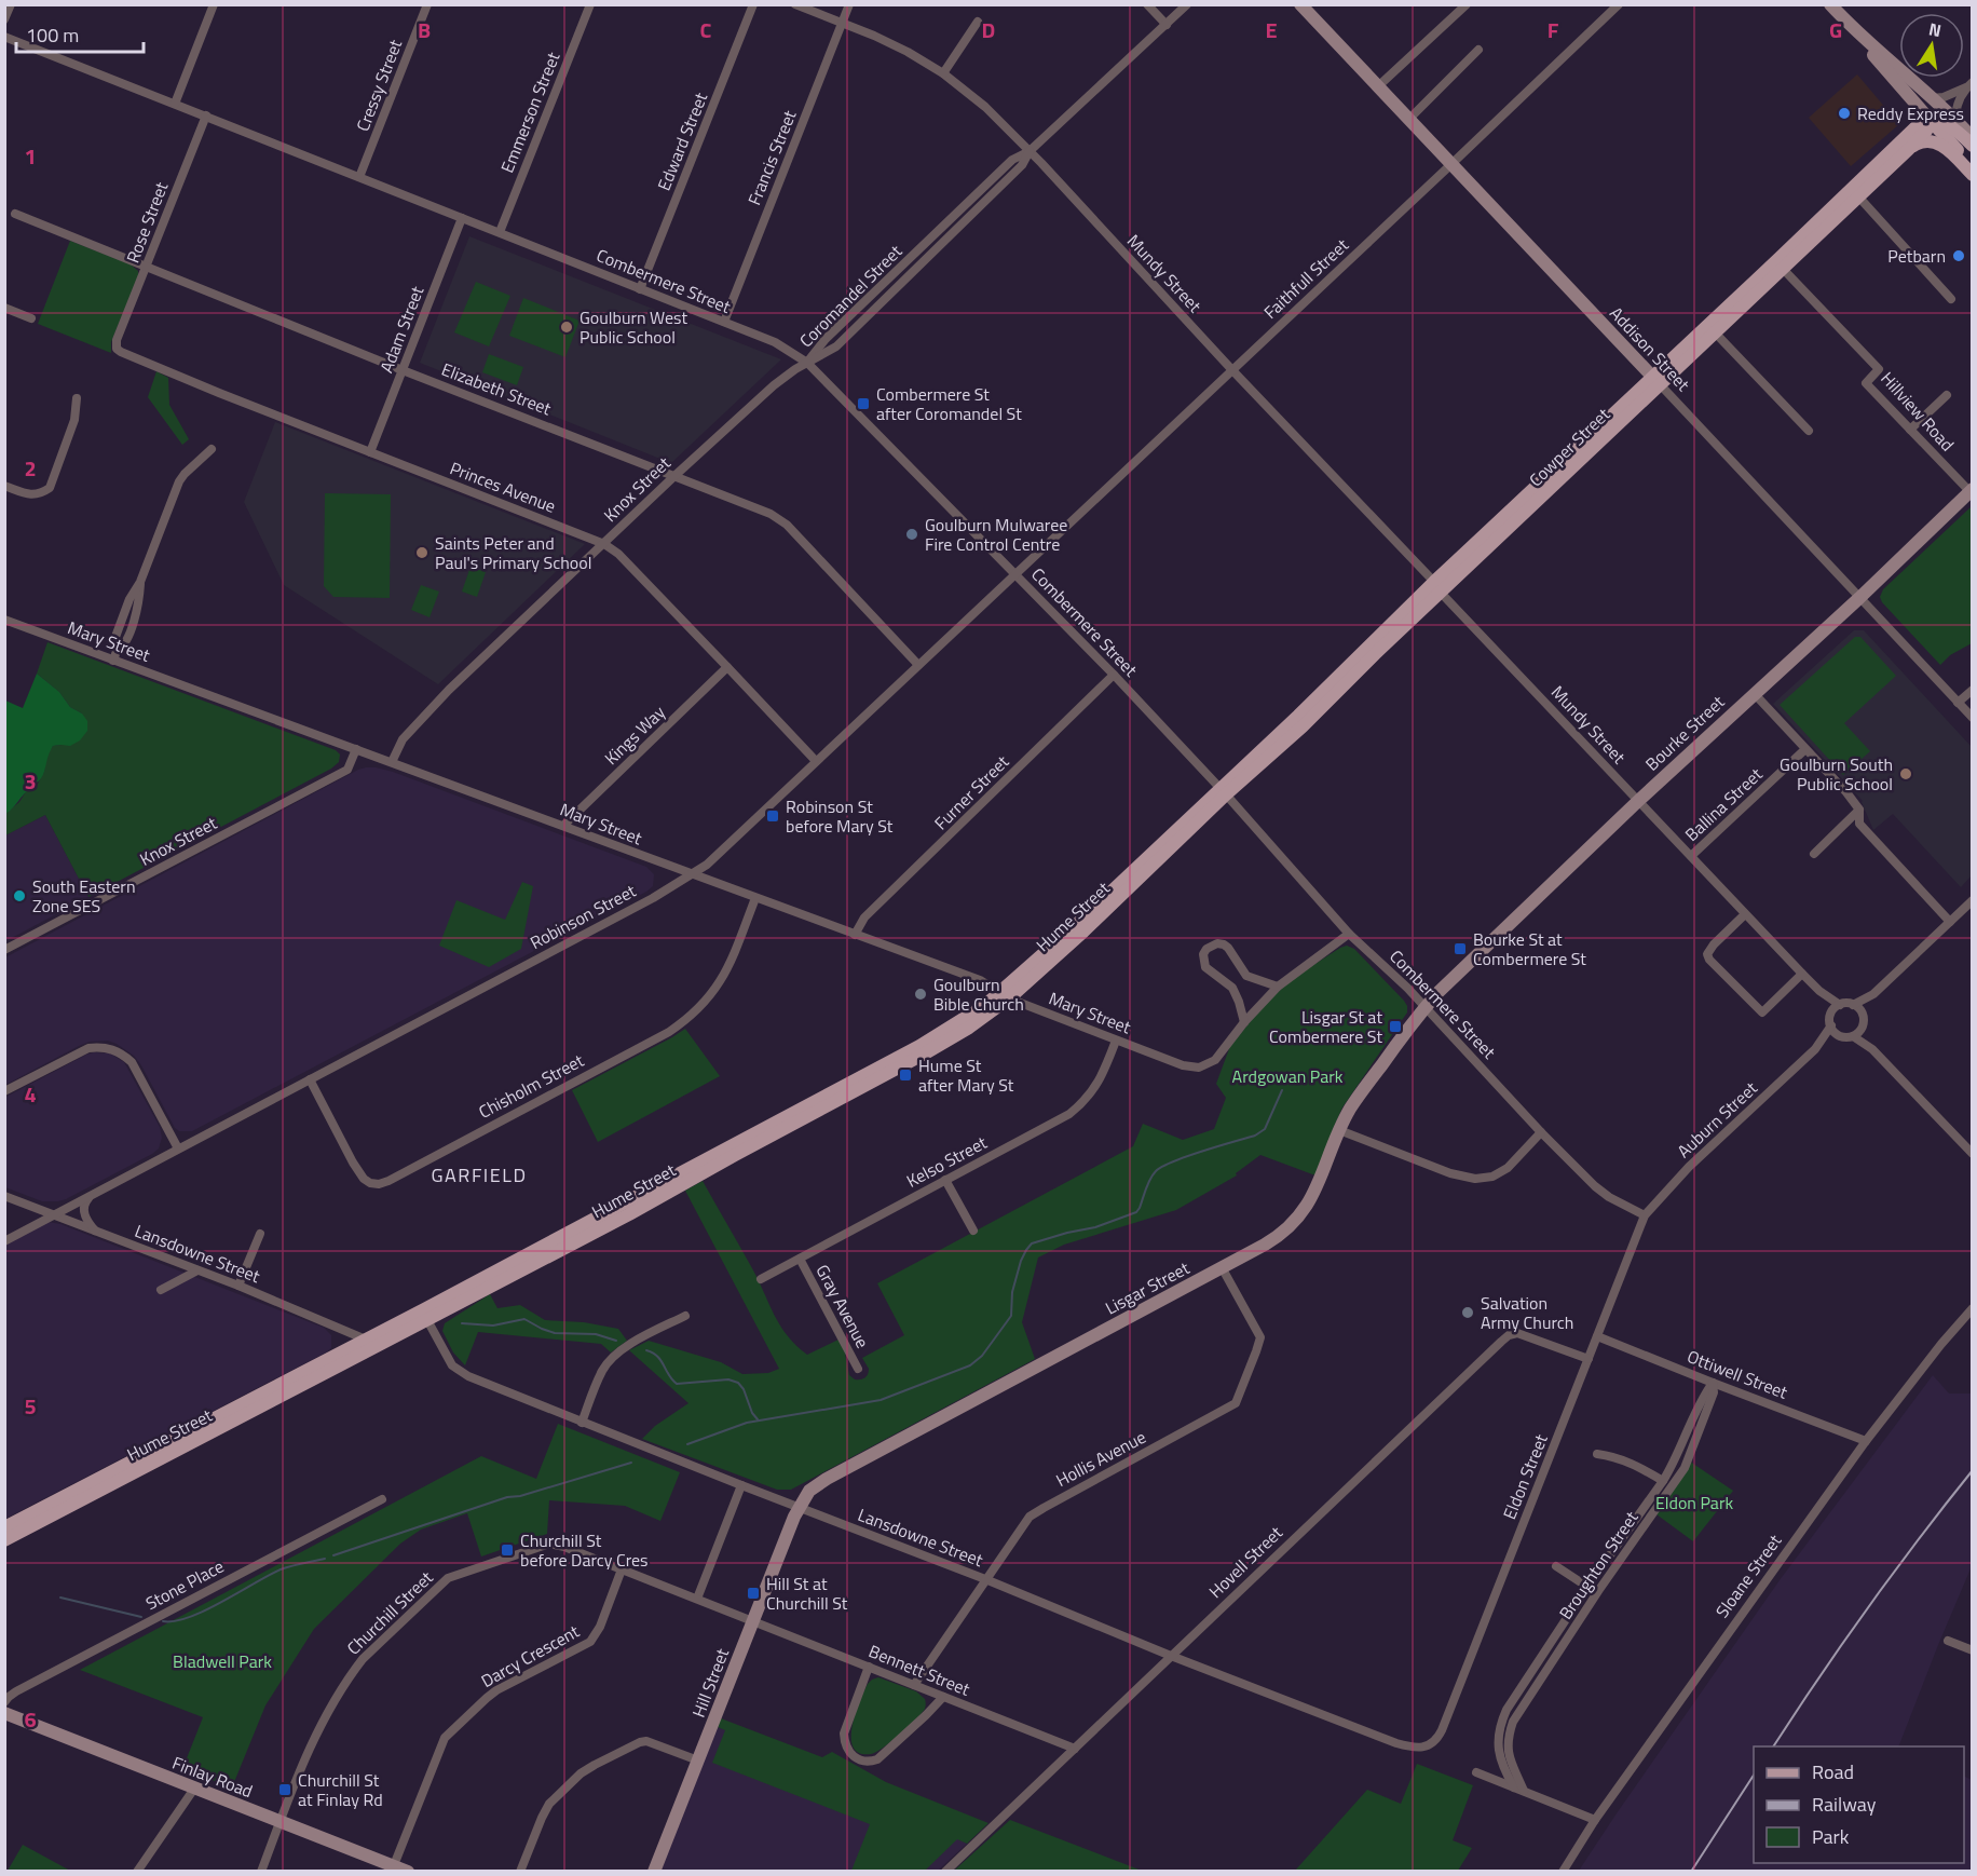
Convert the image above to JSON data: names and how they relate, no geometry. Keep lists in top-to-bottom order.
{
  "streets": {
    "main road": ["Cowper Street", "Hume Street"],
    "street": [
      "Cressy Street",
      "Emmerson Street",
      "Edward Street",
      "Francis Street",
      "Rose Street",
      "Mundy Street",
      "Faithfull Street",
      "Combermere Street",
      "Coromandel Street",
      "Adam Street",
      "Addison Street",
      "Elizabeth Street",
      "Hillview Road",
      "Princes Avenue",
      "Knox Street",
      "Mary Street",
      "Bourke Street",
      "Kings Way",
      "Furner Street",
      "Ballina Street",
      "Robinson Street",
      "Chisholm Street",
      "Auburn Street",
      "Kelso Street",
      "Lansdowne Street",
      "Lisgar Street",
      "Gray Avenue",
      "Ottiwell Street",
      "Hollis Avenue",
      "Eldon Street",
      "Hovell Street",
      "Broughton Street",
      "Sloane Street",
      "Stone Place",
      "Churchill Street",
      "Darcy Crescent",
      "Bennett Street",
      "Hill Street",
      "Finlay Road"
    ]
  },
  "crossings": [
    ["Cressy Street", "Combermere Street"],
    ["Emmerson Street", "Combermere Street"],
    ["Edward Street", "Combermere Street"],
    ["Francis Street", "Mundy Street"],
    ["Francis Street", "Combermere Street"],
    ["Rose Street", "Combermere Street"],
    ["Rose Street", "Elizabeth Street"],
    ["Rose Street", "Princes Avenue"],
    ["Mundy Street", "Faithfull Street"],
    ["Mundy Street", "Coromandel Street"],
    ["Mundy Street", "Cowper Street"],
    ["Mundy Street", "Bourke Street"],
    ["Mundy Street", "Ballina Street"],
    ["Mundy Street", "Auburn Street"],
    ["Faithfull Street", "Combermere Street"],
    ["Faithfull Street", "Addison Street"],
    ["Faithfull Street", "Robinson Street"],
    ["Combermere Street", "Coromandel Street"],
    ["Combermere Street", "Adam Street"],
    ["Combermere Street", "Cowper Street"],
    ["Combermere Street", "Knox Street"],
    ["Combermere Street", "Bourke Street"],
    ["Combermere Street", "Furner Street"],
    ["Combermere Street", "Robinson Street"],
    ["Combermere Street", "Hume Street"],
    ["Combermere Street", "Auburn Street"],
    ["Combermere Street", "Lisgar Street"],
    ["Combermere Street", "Eldon Street"],
    ["Coromandel Street", "Knox Street"],
    ["Adam Street", "Elizabeth Street"],
    ["Adam Street", "Princes Avenue"],
    ["Addison Street", "Cowper Street"],
    ["Addison Street", "Bourke Street"],
    ["Elizabeth Street", "Knox Street"],
    ["Elizabeth Street", "Robinson Street"],
    ["Hillview Road", "Cowper Street"],
    ["Hillview Road", "Bourke Street"],
    ["Cowper Street", "Hume Street"],
    ["Princes Avenue", "Knox Street"],
    ["Princes Avenue", "Kings Way"],
    ["Princes Avenue", "Robinson Street"],
    ["Knox Street", "Mary Street"],
    ["Mary Street", "Kings Way"],
    ["Mary Street", "Furner Street"],
    ["Mary Street", "Robinson Street"],
    ["Mary Street", "Hume Street"],
    ["Mary Street", "Chisholm Street"],
    ["Mary Street", "Kelso Street"],
    ["Bourke Street", "Lisgar Street"],
    ["Robinson Street", "Chisholm Street"],
    ["Robinson Street", "Lansdowne Street"],
    ["Hume Street", "Lansdowne Street"],
    ["Auburn Street", "Eldon Street"],
    ["Kelso Street", "Gray Avenue"],
    ["Lansdowne Street", "Lisgar Street"],
    ["Lansdowne Street", "Hollis Avenue"],
    ["Lansdowne Street", "Eldon Street"],
    ["Lansdowne Street", "Hovell Street"],
    ["Lansdowne Street", "Hill Street"],
    ["Lisgar Street", "Hollis Avenue"],
    ["Lisgar Street", "Hill Street"],
    ["Ottiwell Street", "Eldon Street"],
    ["Ottiwell Street", "Broughton Street"],
    ["Ottiwell Street", "Sloane Street"],
    ["Hollis Avenue", "Bennett Street"],
    ["Eldon Street", "Hovell Street"],
    ["Hovell Street", "Bennett Street"],
    ["Churchill Street", "Darcy Crescent"],
    ["Churchill Street", "Bennett Street"],
    ["Churchill Street", "Hill Street"],
    ["Churchill Street", "Finlay Road"],
    ["Darcy Crescent", "Finlay Road"],
    ["Bennett Street", "Hill Street"]
  ],
  "districts": ["GARFIELD"],
  "parks": ["Ardgowan Park", "Eldon Park", "Bladwell Park"],
  "places": {
    "other": [
      "Reddy Express",
      "Petbarn",
      "Goulburn West Public School",
      "Goulburn Mulwaree Fire Control Centre",
      "Saints Peter and Paul's Primary School",
      "Goulburn South Public School",
      "South Eastern Zone SES",
      "Goulburn Bible Church",
      "Salvation Army Church"
    ],
    "transit": [
      "Combermere St after Coromandel St",
      "Robinson St before Mary St",
      "Bourke St at Combermere St",
      "Lisgar St at Combermere St",
      "Hume St after Mary St",
      "Churchill St before Darcy Cres",
      "Hill St at Churchill St",
      "Churchill St at Finlay Rd"
    ]
  },
  "legend": ["Road", "Railway", "Park"],
  "scale_bar": "100 m",
  "north": "top",
  "grid": {
    "columns": [
      "B",
      "C",
      "D",
      "E",
      "F",
      "G"
    ],
    "rows": [
      "1",
      "2",
      "3",
      "4",
      "5",
      "6"
    ]
  }
}
